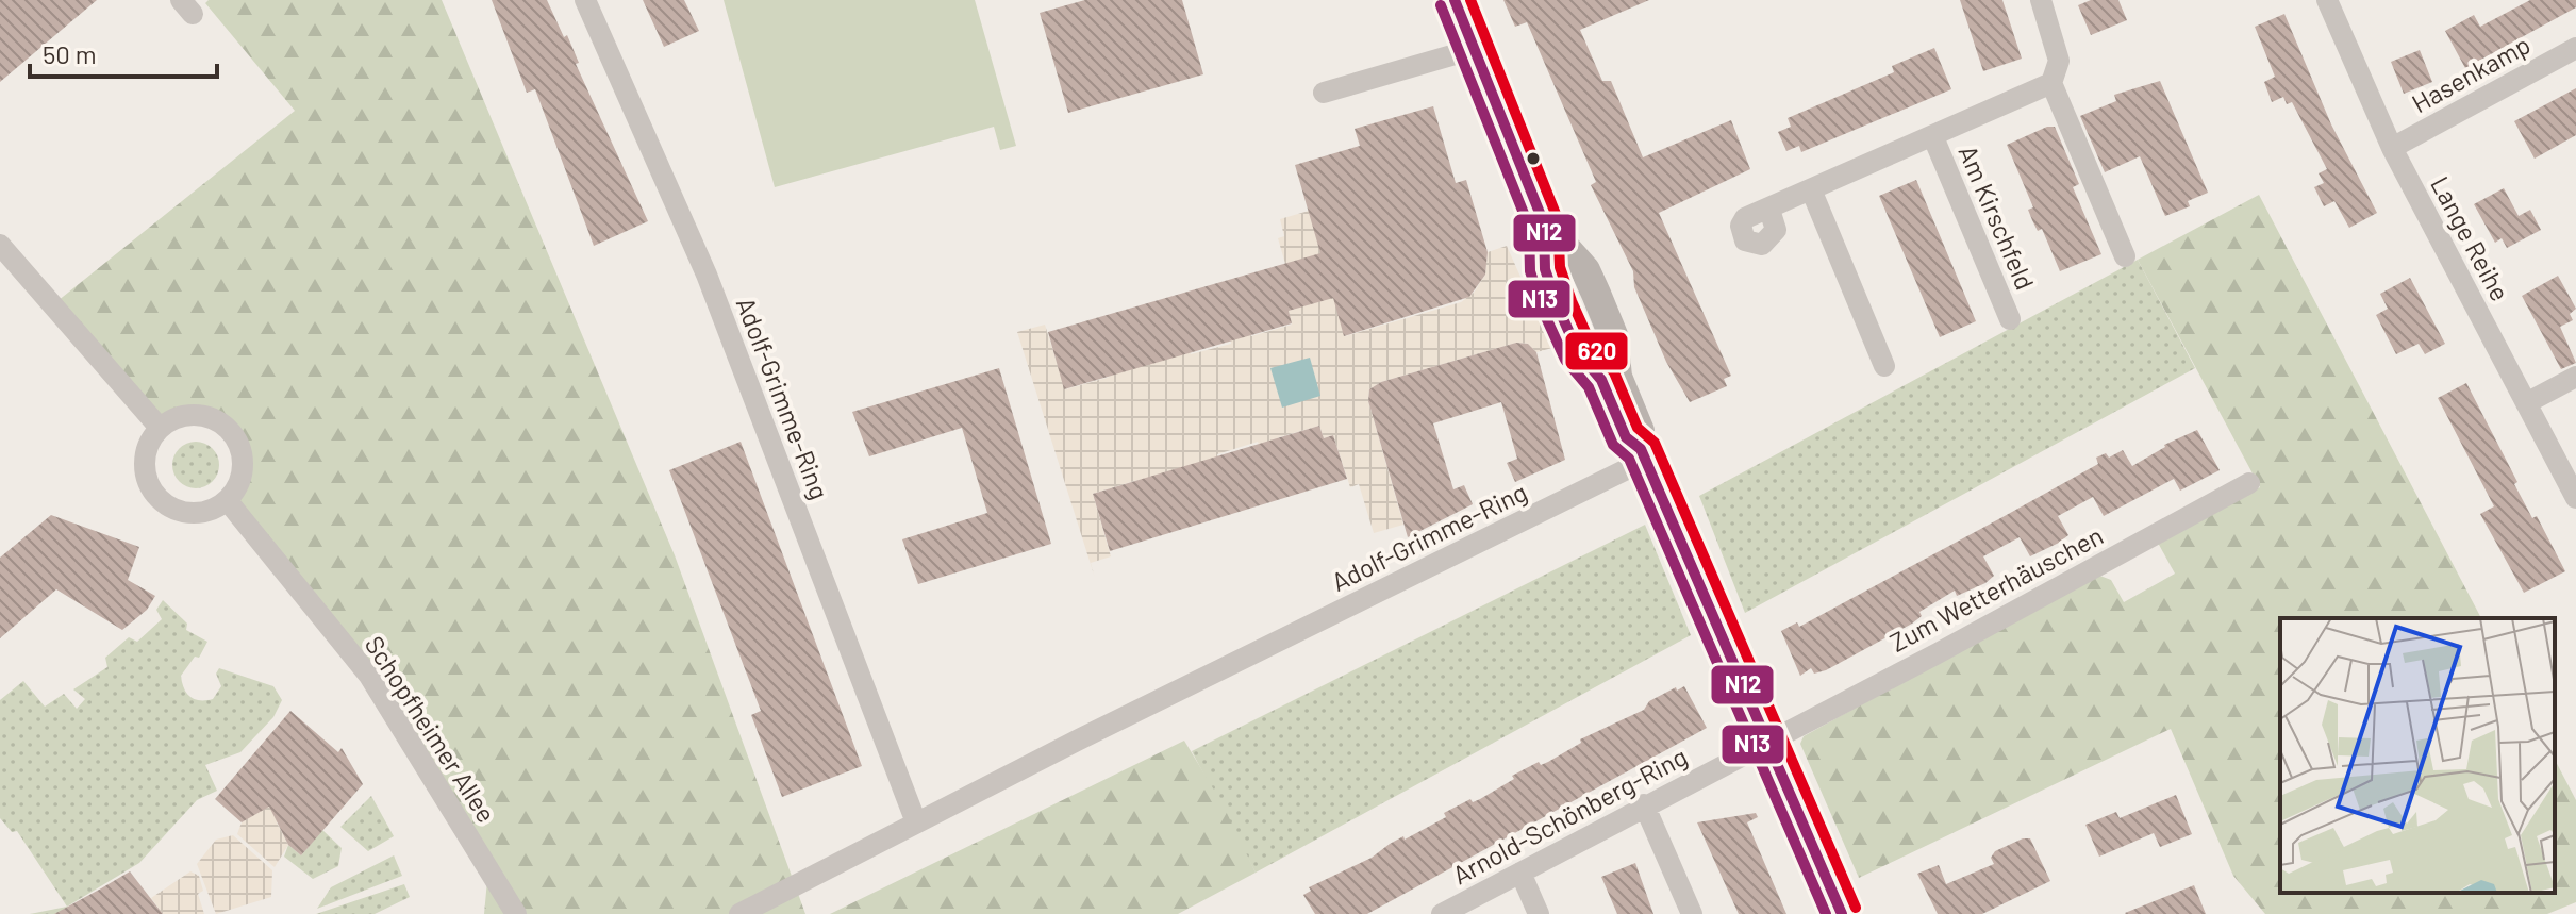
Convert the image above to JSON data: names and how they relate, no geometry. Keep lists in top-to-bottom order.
{
  "streets": {
    "street": [
      "Hasenkamp",
      "Am Kirschfeld",
      "Lange Reihe",
      "Adolf-Grimme-Ring",
      "Zum Wetterhäuschen",
      "Schopfheimer Allee",
      "Arnold-Schönberg-Ring"
    ]
  },
  "crossings": [
    ["Hasenkamp", "Lange Reihe"],
    ["Zum Wetterhäuschen", "Arnold-Schönberg-Ring"]
  ],
  "lines": ["transit line N12", "transit line 620", "transit line N13"],
  "scale_bar": "50 m"
}
